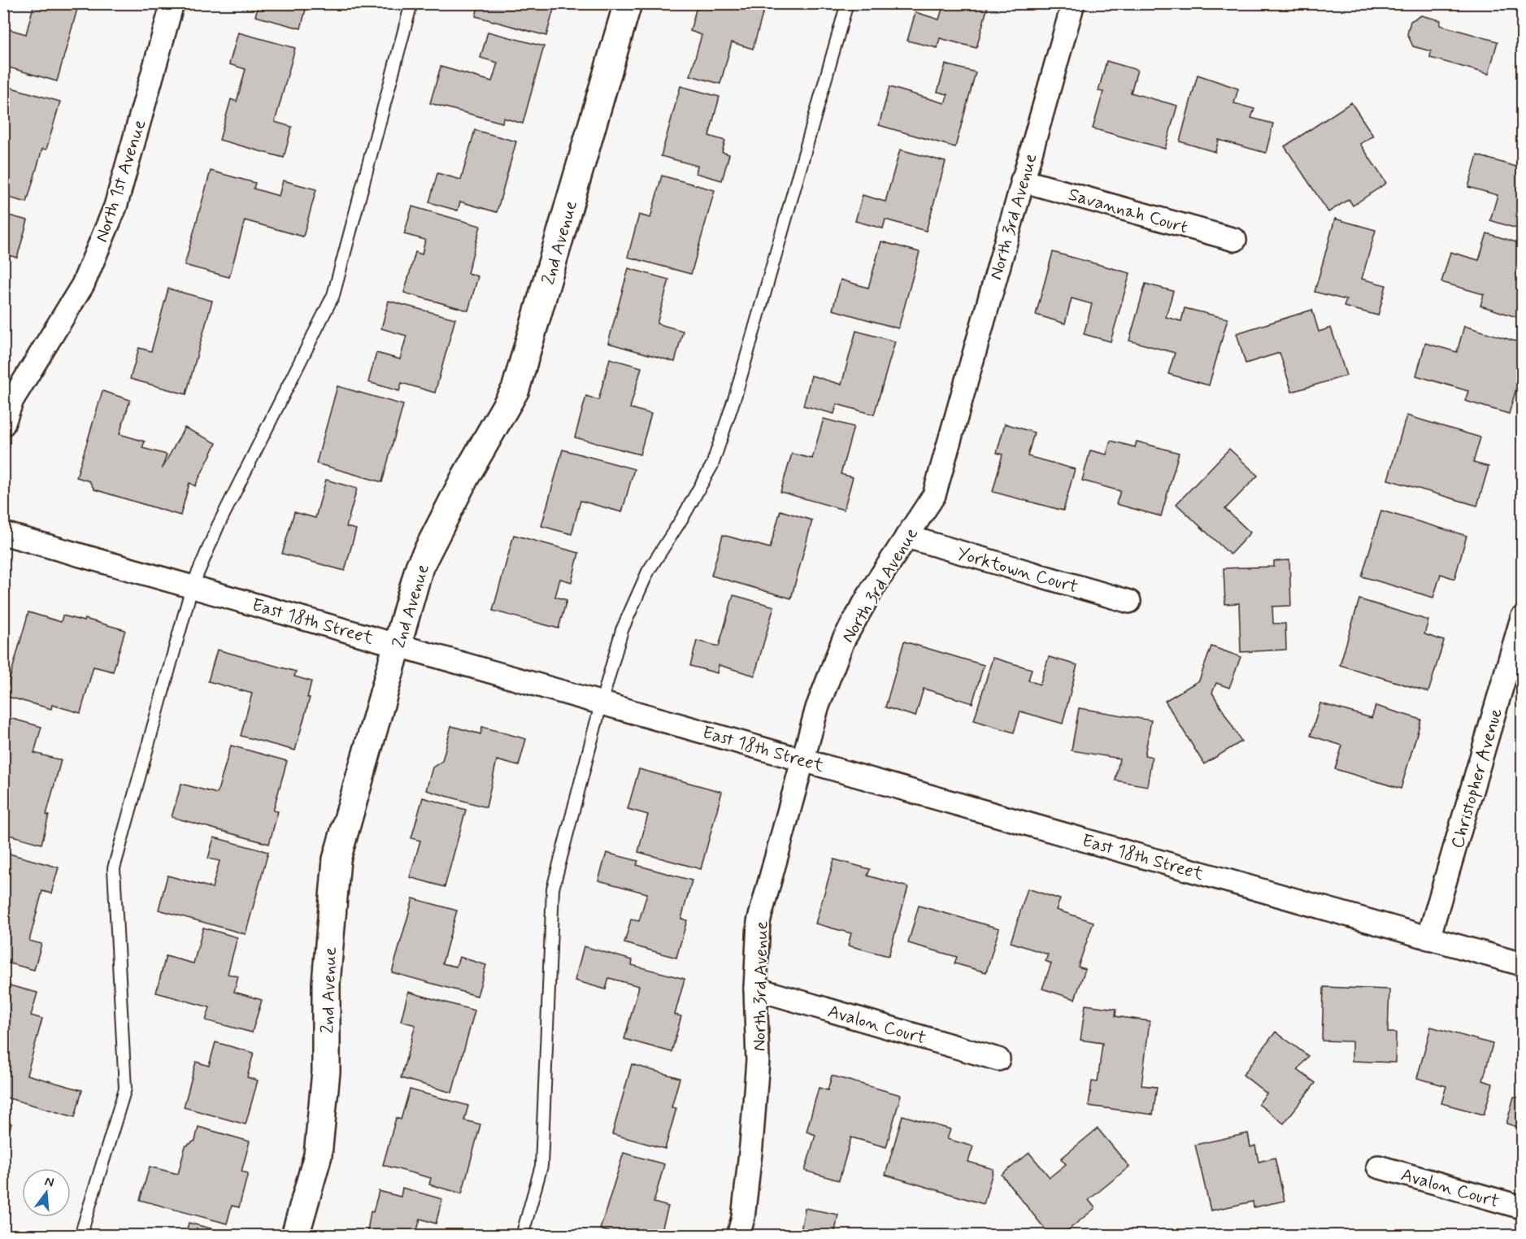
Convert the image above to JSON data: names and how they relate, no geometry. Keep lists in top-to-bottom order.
{
  "streets": {
    "street": [
      "North 1st Avenue",
      "Savannah Court",
      "North 3rd Avenue",
      "2nd Avenue",
      "Yorktown Court",
      "East 18th Street",
      "Christopher Avenue",
      "Avalon Court"
    ]
  },
  "crossings": [
    ["Savannah Court", "North 3rd Avenue"],
    ["North 3rd Avenue", "Yorktown Court"],
    ["North 3rd Avenue", "East 18th Street"],
    ["North 3rd Avenue", "Avalon Court"],
    ["2nd Avenue", "East 18th Street"],
    ["East 18th Street", "Christopher Avenue"]
  ],
  "north": "top"
}
